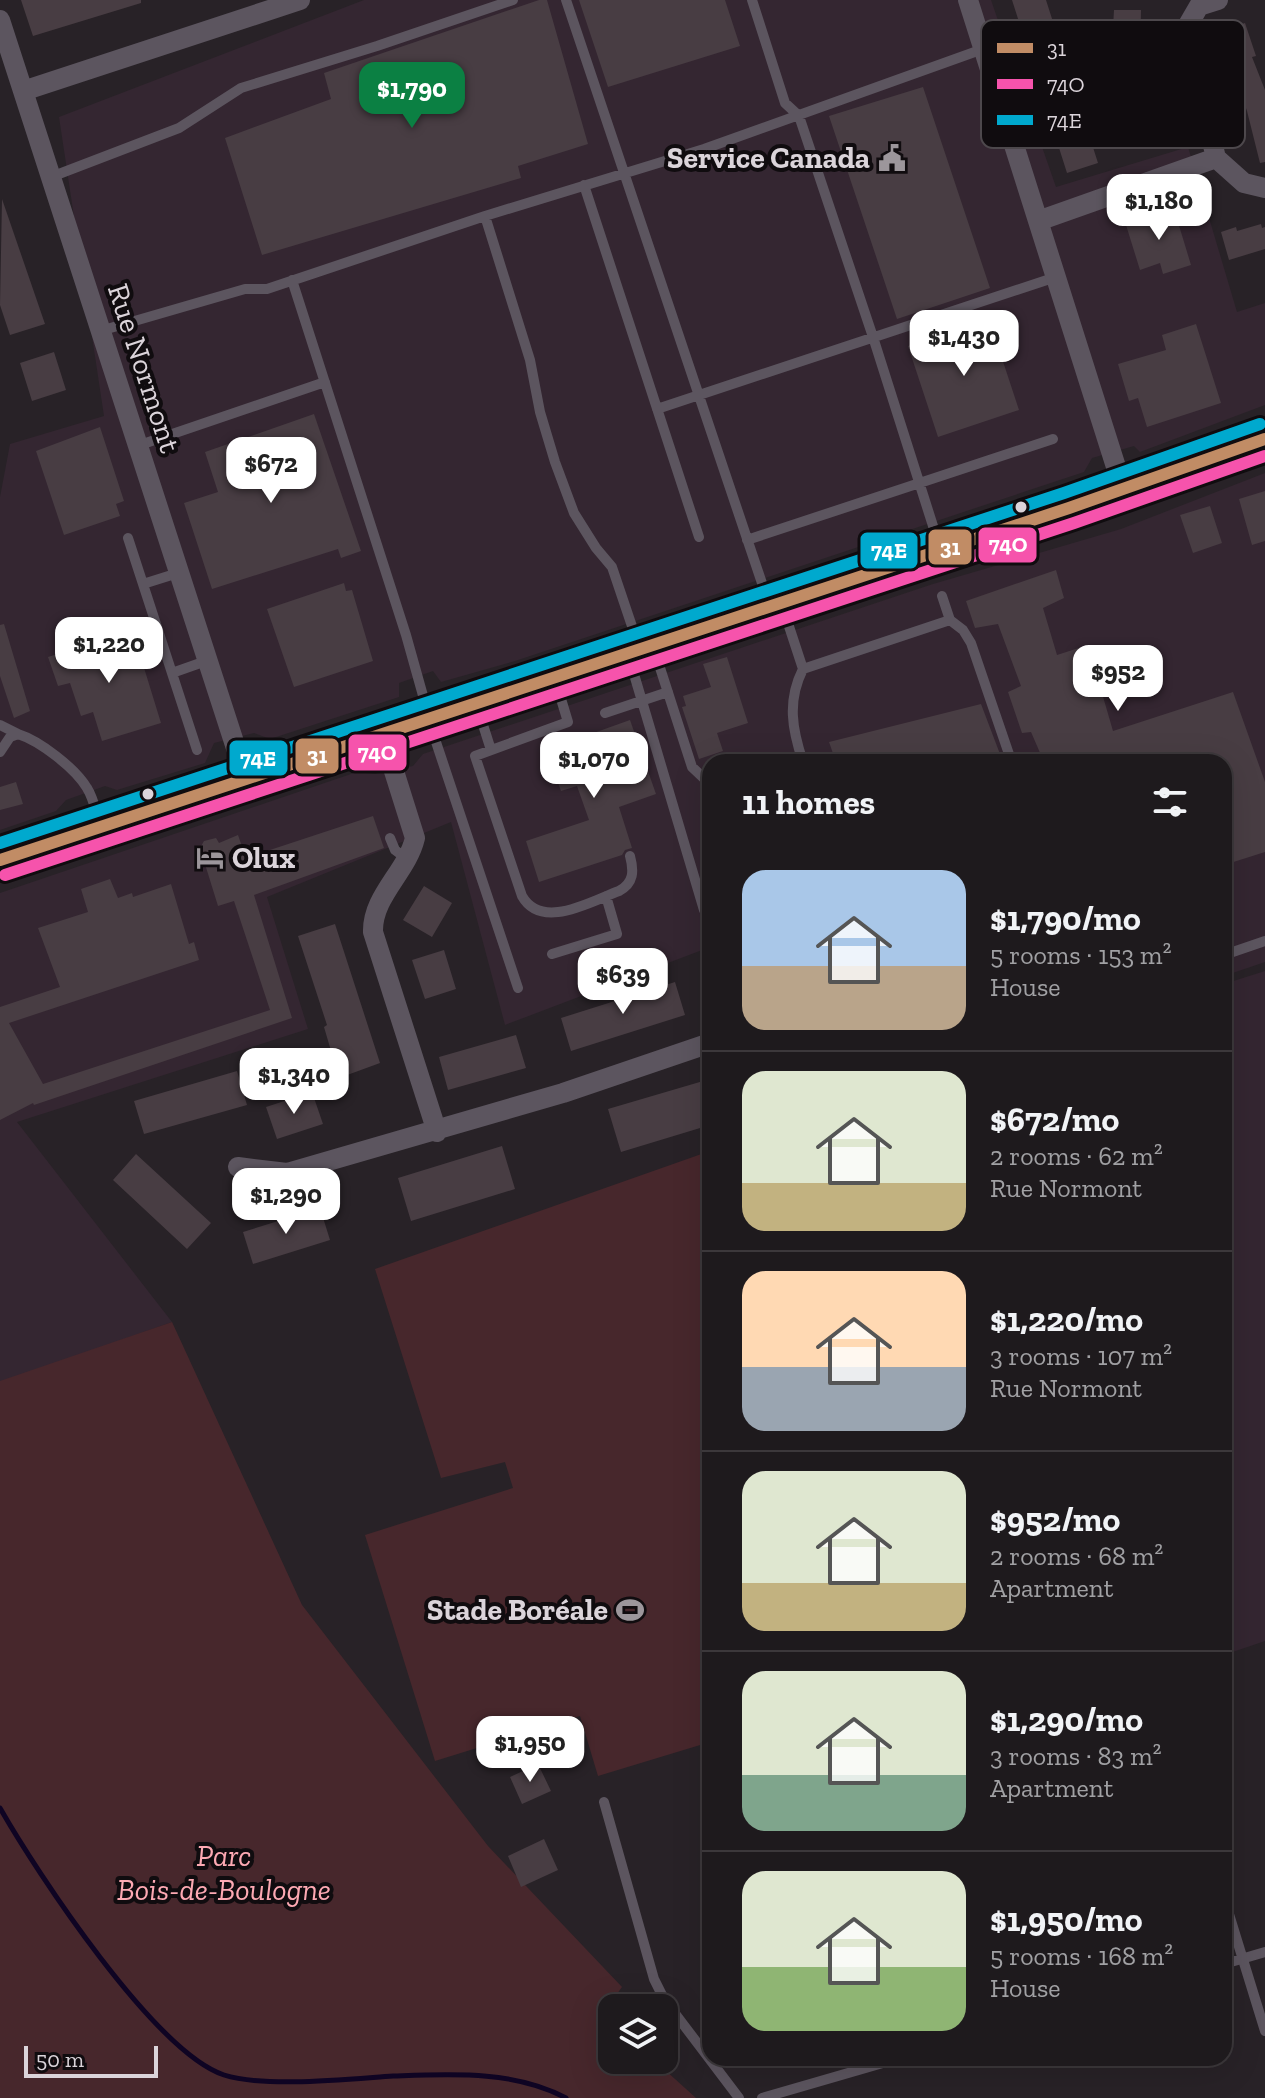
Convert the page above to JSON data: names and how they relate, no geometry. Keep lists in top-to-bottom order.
{
  "streets": {
    "street": ["Rue Normont"]
  },
  "parks": ["Parc Bois-de-Boulogne"],
  "places": {
    "public building": ["Service Canada"],
    "hotel": ["Olux"],
    "sports": ["Stade Boréale"]
  },
  "lines": ["transit line 74E", "transit line 31", "transit line 74O"],
  "legend": ["31", "74O", "74E"],
  "scale_bar": "50 m",
  "page": {
    "price": [
      "$1,790",
      "$1,180",
      "$1,430",
      "$672",
      "$1,220",
      "$952",
      "$1,070",
      "$639",
      "$1,340",
      "$1,290",
      "$1,950"
    ],
    "heading": "11 homes",
    "list": [
      {
        "name": "$1,790/mo",
        "note": "5 rooms · 153 m² · House"
      },
      {
        "name": "$672/mo",
        "note": "2 rooms · 62 m² · Rue Normont"
      },
      {
        "name": "$1,220/mo",
        "note": "3 rooms · 107 m² · Rue Normont"
      },
      {
        "name": "$952/mo",
        "note": "2 rooms · 68 m² · Apartment"
      },
      {
        "name": "$1,290/mo",
        "note": "3 rooms · 83 m² · Apartment"
      },
      {
        "name": "$1,950/mo",
        "note": "5 rooms · 168 m² · House"
      }
    ],
    "scale": "50 m"
  }
}
